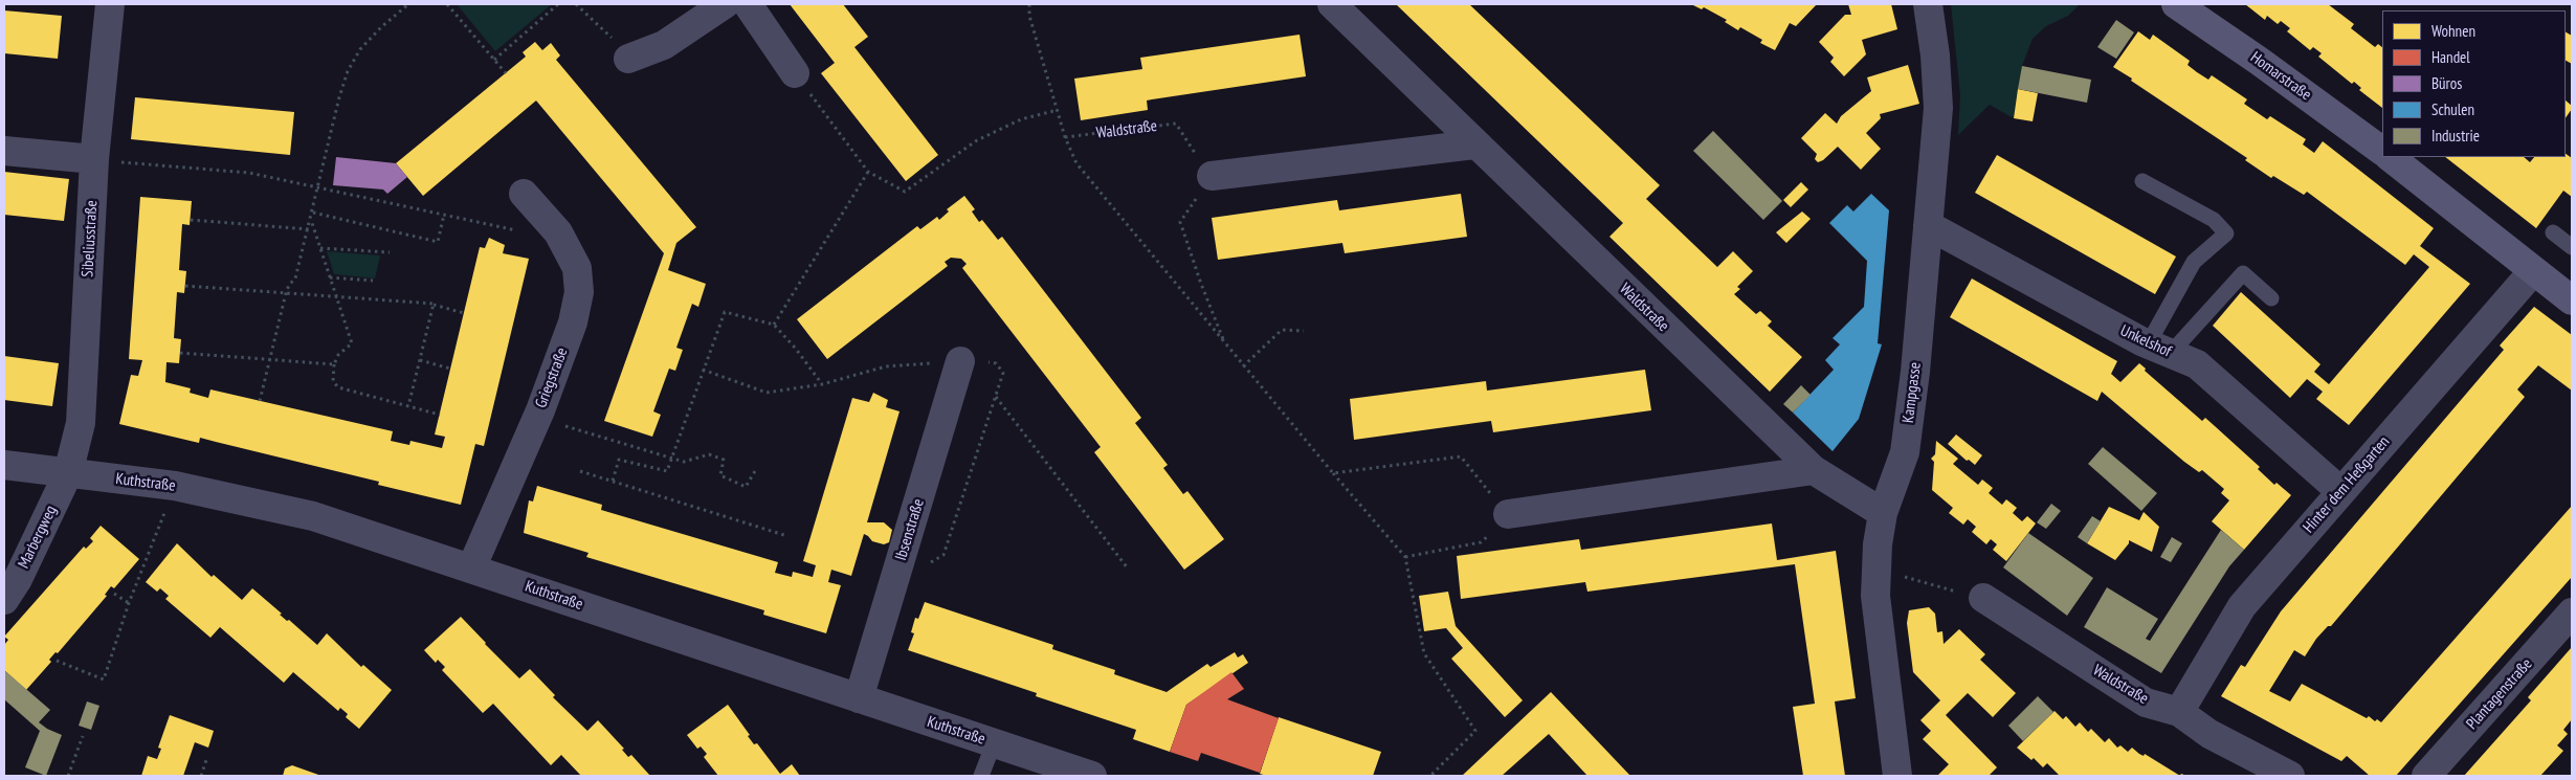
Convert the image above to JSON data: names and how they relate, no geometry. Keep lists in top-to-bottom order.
{
  "streets": {
    "street": [
      "Homarstraße",
      "Waldstraße",
      "Sibeliusstraße",
      "Unkelshof",
      "Griegstraße",
      "Kampgasse",
      "Kuthstraße",
      "Hinter dem Heßgarten",
      "Ibsenstraße",
      "Marbergweg",
      "Plantagenstraße"
    ]
  },
  "crossings": [
    ["Waldstraße", "Kampgasse"],
    ["Waldstraße", "Hinter dem Heßgarten"],
    ["Sibeliusstraße", "Kuthstraße"],
    ["Sibeliusstraße", "Marbergweg"],
    ["Unkelshof", "Kampgasse"],
    ["Unkelshof", "Hinter dem Heßgarten"],
    ["Griegstraße", "Kuthstraße"],
    ["Kuthstraße", "Ibsenstraße"],
    ["Kuthstraße", "Marbergweg"]
  ],
  "legend": [
    "Wohnen",
    "Handel",
    "Büros",
    "Schulen",
    "Industrie"
  ]
}
